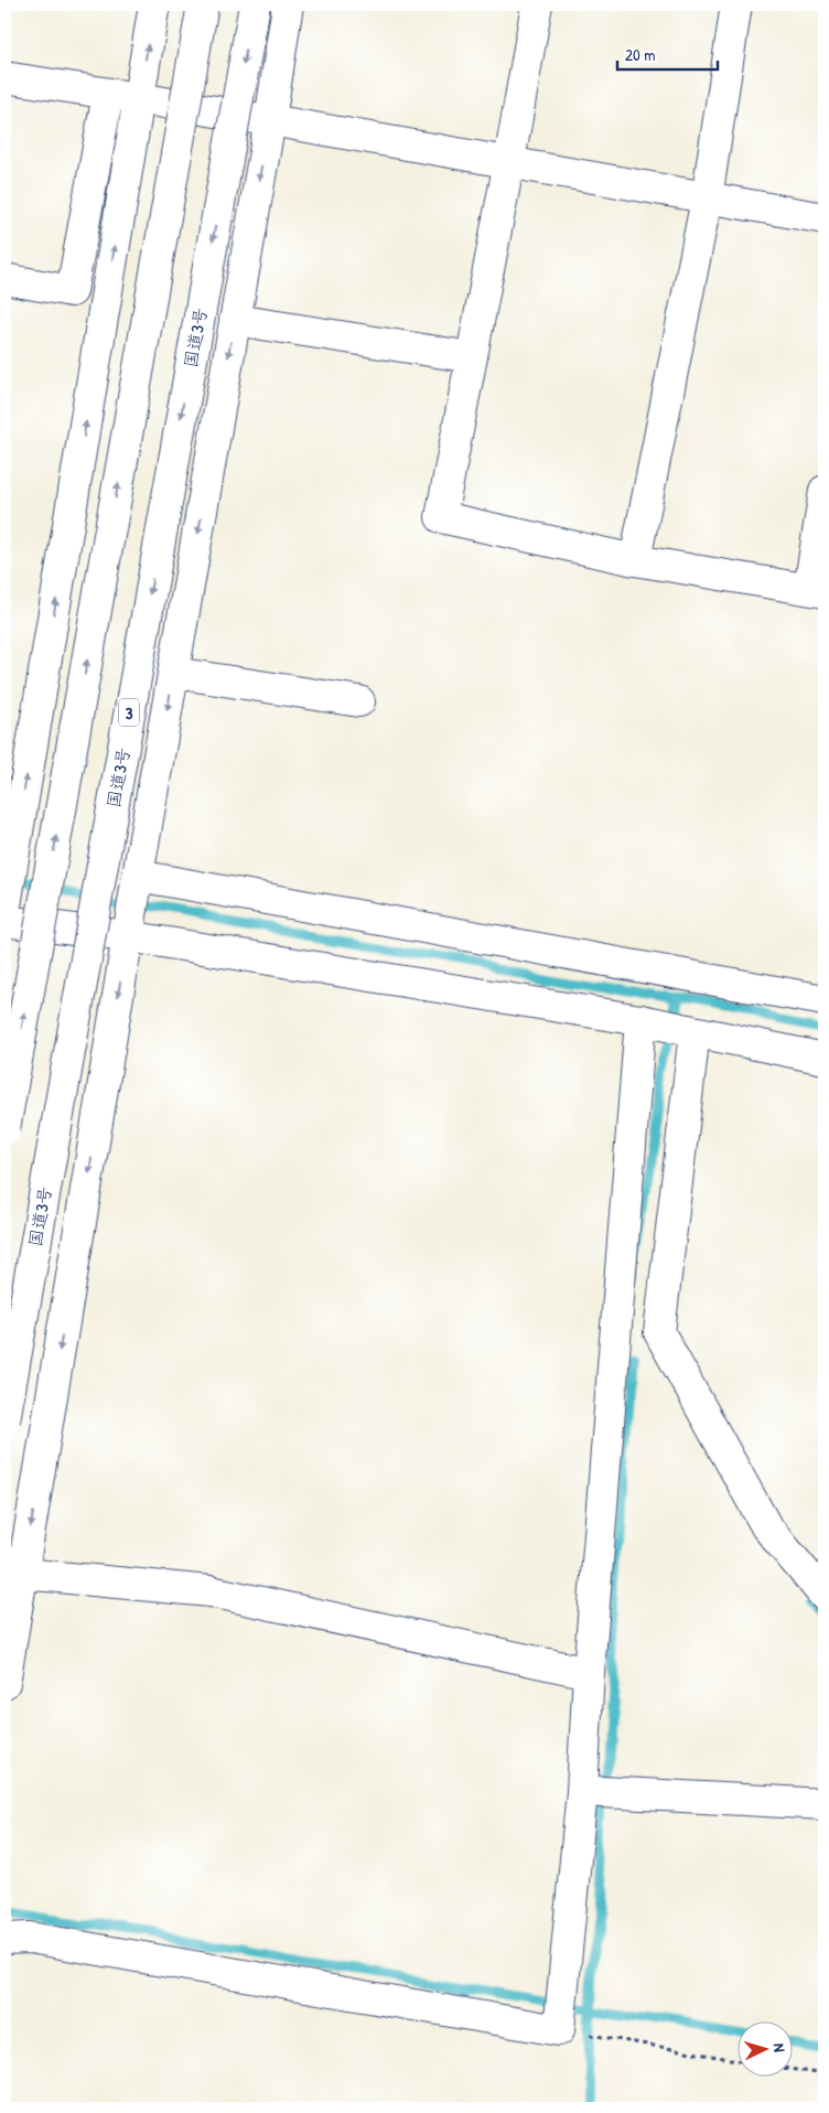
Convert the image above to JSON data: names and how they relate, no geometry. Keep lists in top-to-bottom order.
{
  "streets": {
    "main road": ["国道3号", "3"]
  },
  "scale_bar": "20 m",
  "north": "right"
}
